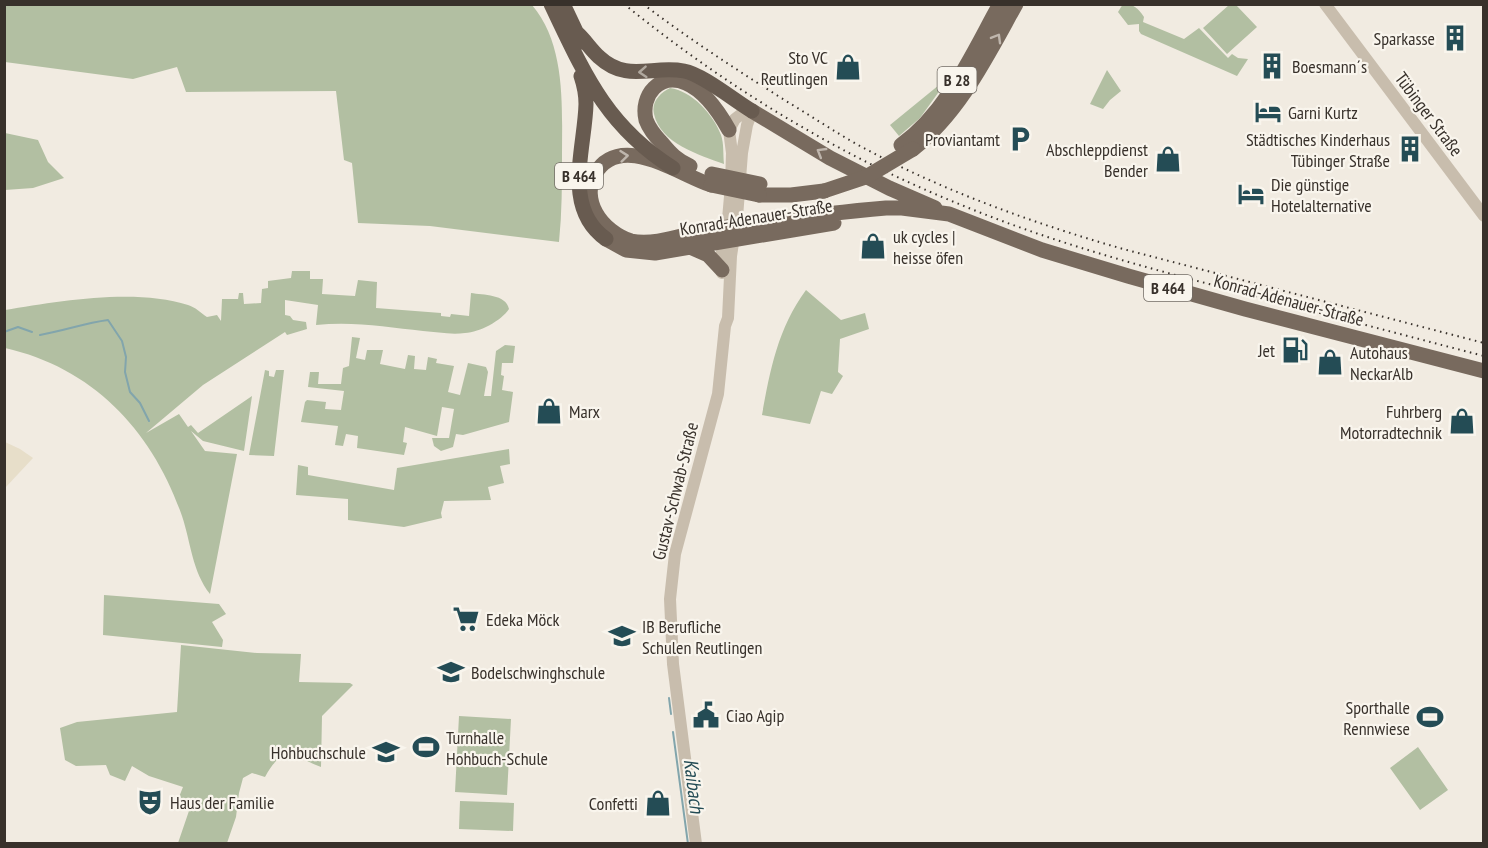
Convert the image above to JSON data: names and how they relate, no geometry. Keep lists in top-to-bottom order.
{
  "streets": {
    "highway": ["B 28", "B 464"],
    "main road": ["Konrad-Adenauer-Straße"],
    "street": ["Tübinger Straße", "Gustav-Schwab-Straße"]
  },
  "crossings": [
    ["B 28", "B 464"],
    ["B 464", "Konrad-Adenauer-Straße"],
    ["Konrad-Adenauer-Straße", "Gustav-Schwab-Straße"]
  ],
  "water": ["Kaibach"],
  "places": {
    "building": ["Sparkasse", "Boesmann´s", "Städtisches Kinderhaus Tübinger Straße"],
    "shop": [
      "Sto VC Reutlingen",
      "Abschleppdienst Bender",
      "uk cycles | heisse öfen",
      "Autohaus NeckarAlb",
      "Marx",
      "Fuhrberg Motorradtechnik",
      "Confetti"
    ],
    "hotel": ["Garni Kurtz", "Die günstige Hotelalternative"],
    "parking": ["Proviantamt"],
    "fuel station": ["Jet"],
    "supermarket": ["Edeka Möck"],
    "school or university": ["IB Berufliche Schulen Reutlingen", "Bodelschwinghschule", "Hohbuchschule"],
    "public building": ["Ciao Agip"],
    "sports": ["Sporthalle Rennwiese", "Turnhalle Hohbuch-Schule"],
    "theatre": ["Haus der Familie"]
  }
}
